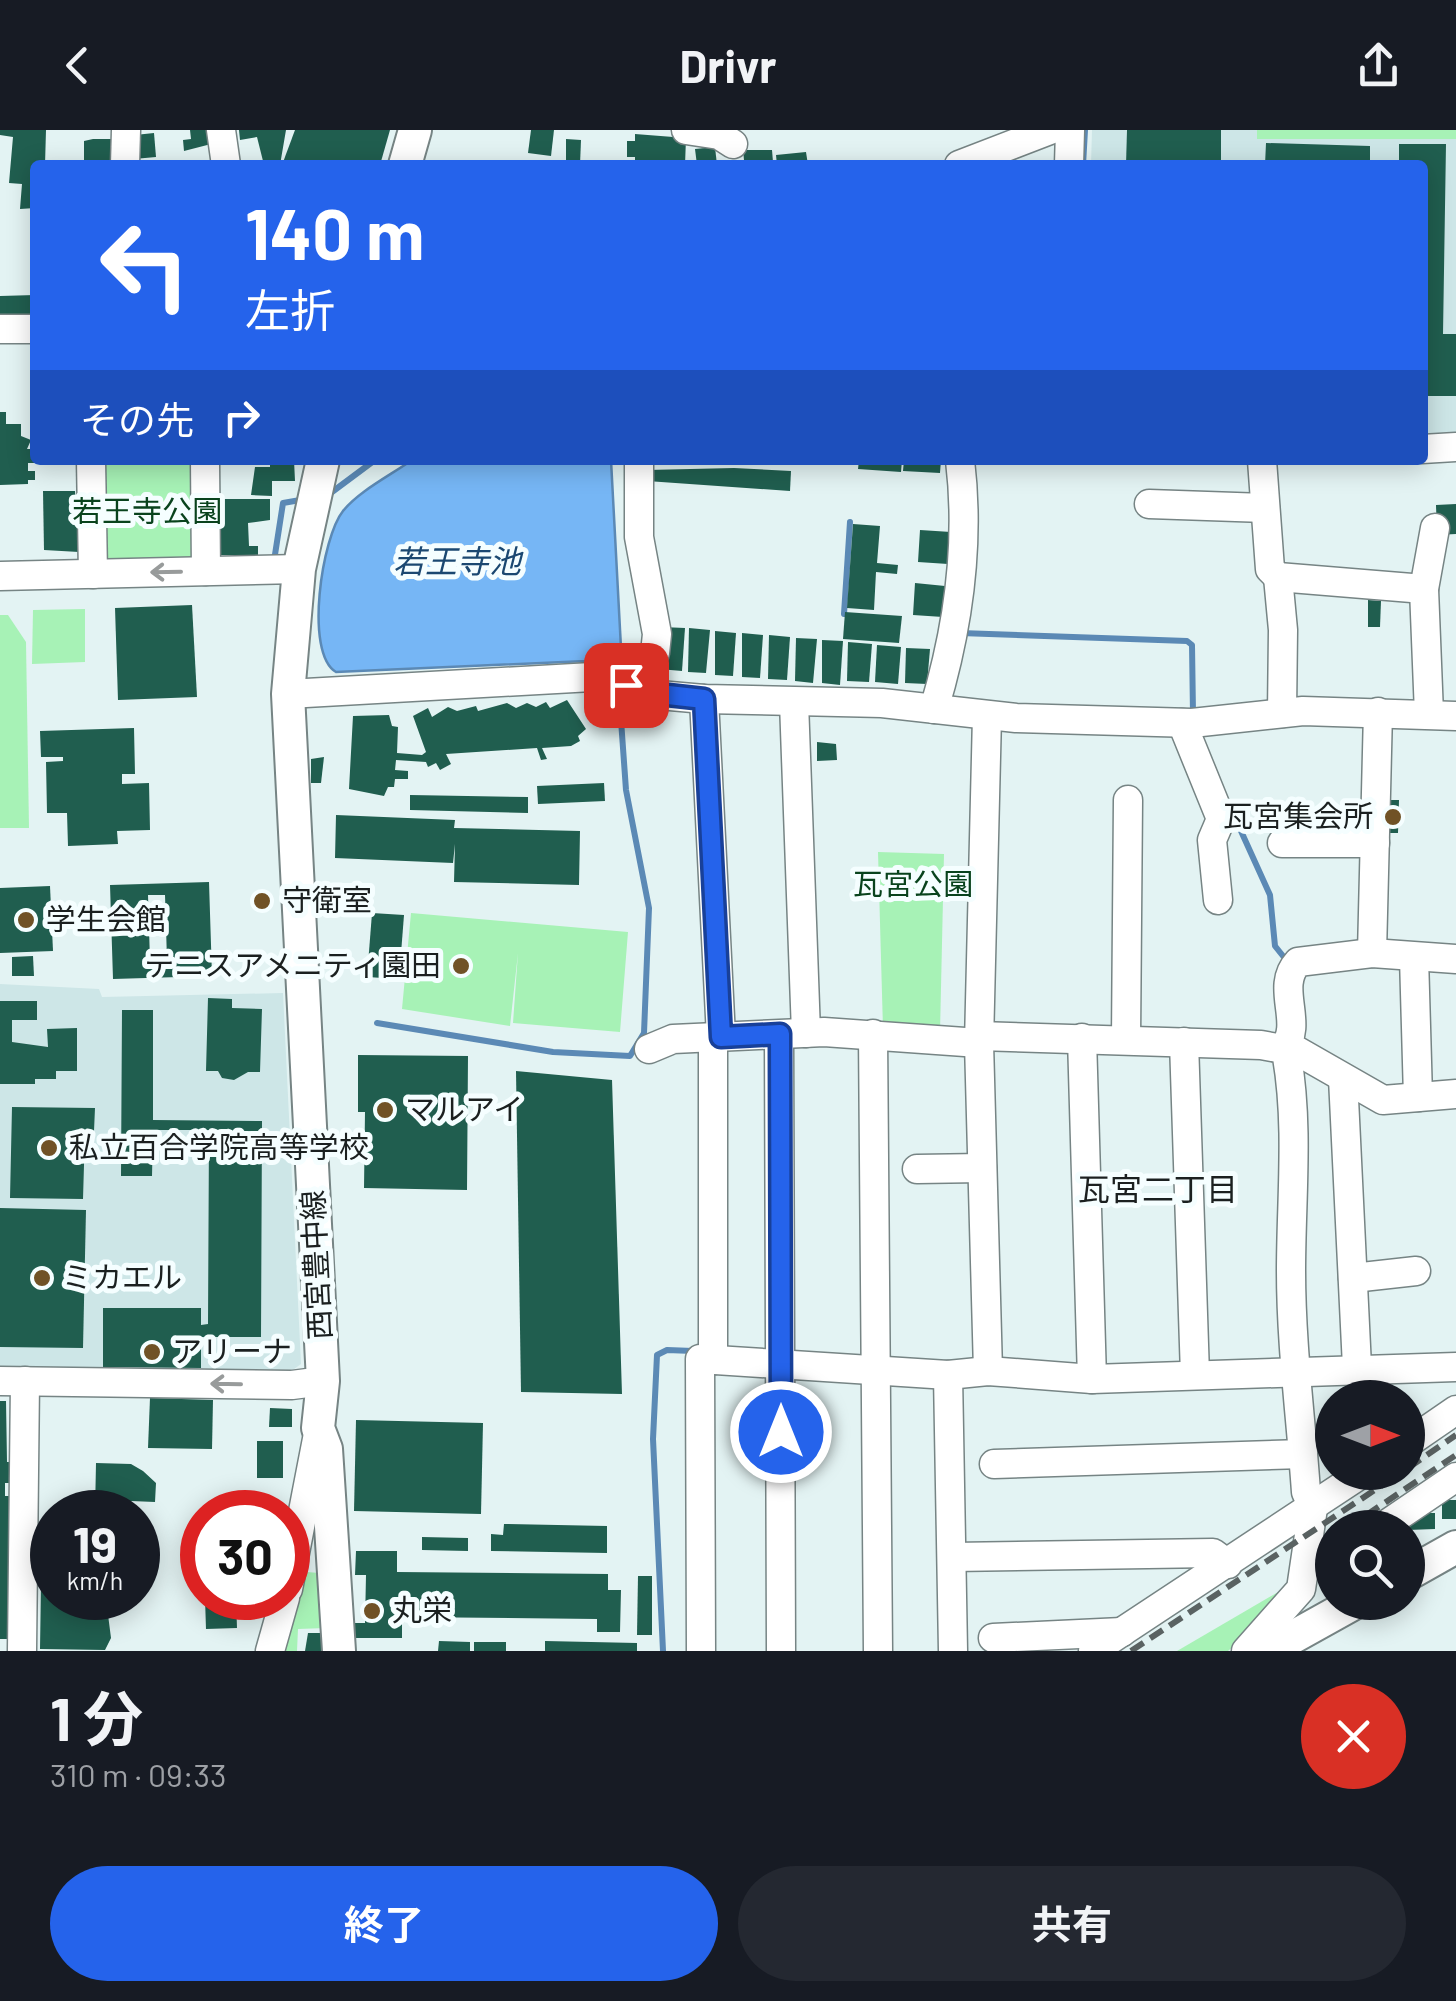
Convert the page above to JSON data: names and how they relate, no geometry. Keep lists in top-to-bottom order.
{
  "streets": {
    "main road": ["西宮豊中線"]
  },
  "districts": ["瓦宮二丁目"],
  "water": ["若王寺池"],
  "parks": ["若王寺公園", "瓦宮公園"],
  "places": [
    "瓦宮集会所",
    "守衛室",
    "学生会館",
    "テニスアメニティ園田",
    "マルアイ",
    "私立百合学院高等学校",
    "ミカエル",
    "アリーナ",
    "丸栄"
  ],
  "north": "right",
  "page": {
    "header": "Drivr",
    "turn": ["140 m", "左折"],
    "then": "その先",
    "speed": "19 km/h",
    "limit": "30",
    "heading": ["1 分", "310 m · 09:33"],
    "buttons": ["終了", "共有"]
  }
}
